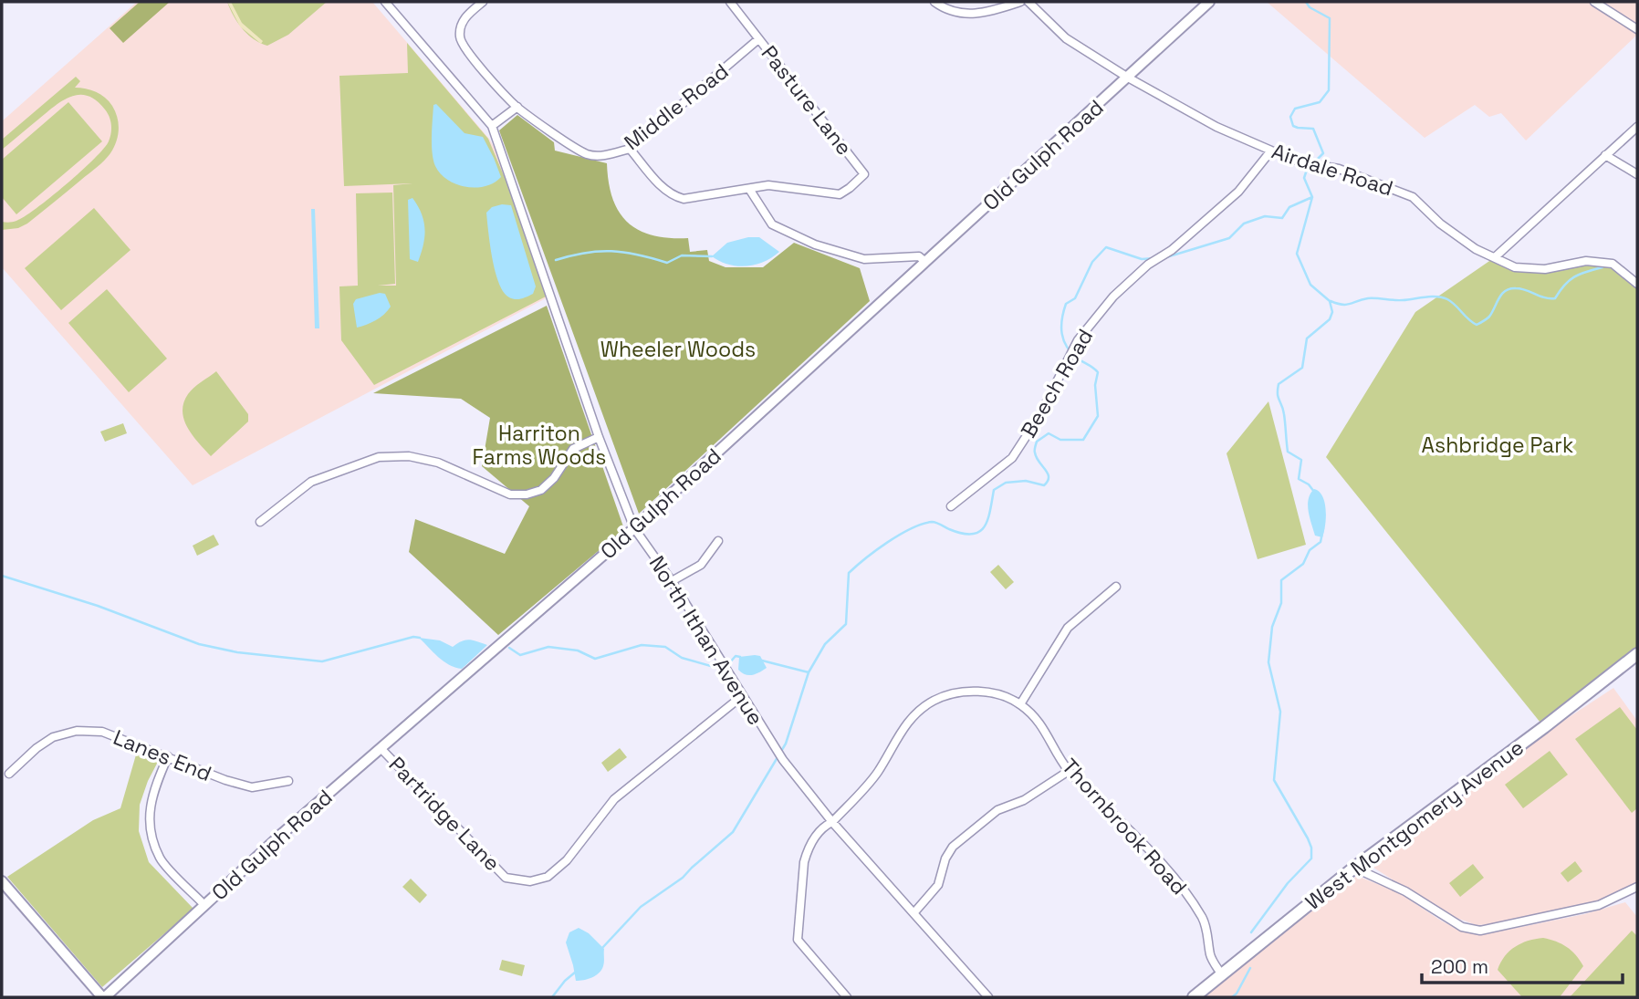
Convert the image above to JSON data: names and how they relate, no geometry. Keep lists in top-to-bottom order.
{
  "streets": {
    "main road": ["West Montgomery Avenue"],
    "street": [
      "Pasture Lane",
      "Middle Road",
      "Old Gulph Road",
      "Airdale Road",
      "Beech Road",
      "North Ithan Avenue",
      "Lanes End",
      "Partridge Lane",
      "Thornbrook Road"
    ]
  },
  "crossings": [
    ["Pasture Lane", "Middle Road"],
    ["Old Gulph Road", "Airdale Road"],
    ["Old Gulph Road", "North Ithan Avenue"],
    ["Old Gulph Road", "Partridge Lane"],
    ["Airdale Road", "Beech Road"],
    ["North Ithan Avenue", "Partridge Lane"],
    ["North Ithan Avenue", "Thornbrook Road"],
    ["West Montgomery Avenue", "Thornbrook Road"]
  ],
  "parks": ["Wheeler Woods", "Harriton Farms Woods", "Ashbridge Park"],
  "scale_bar": "200 m"
}
